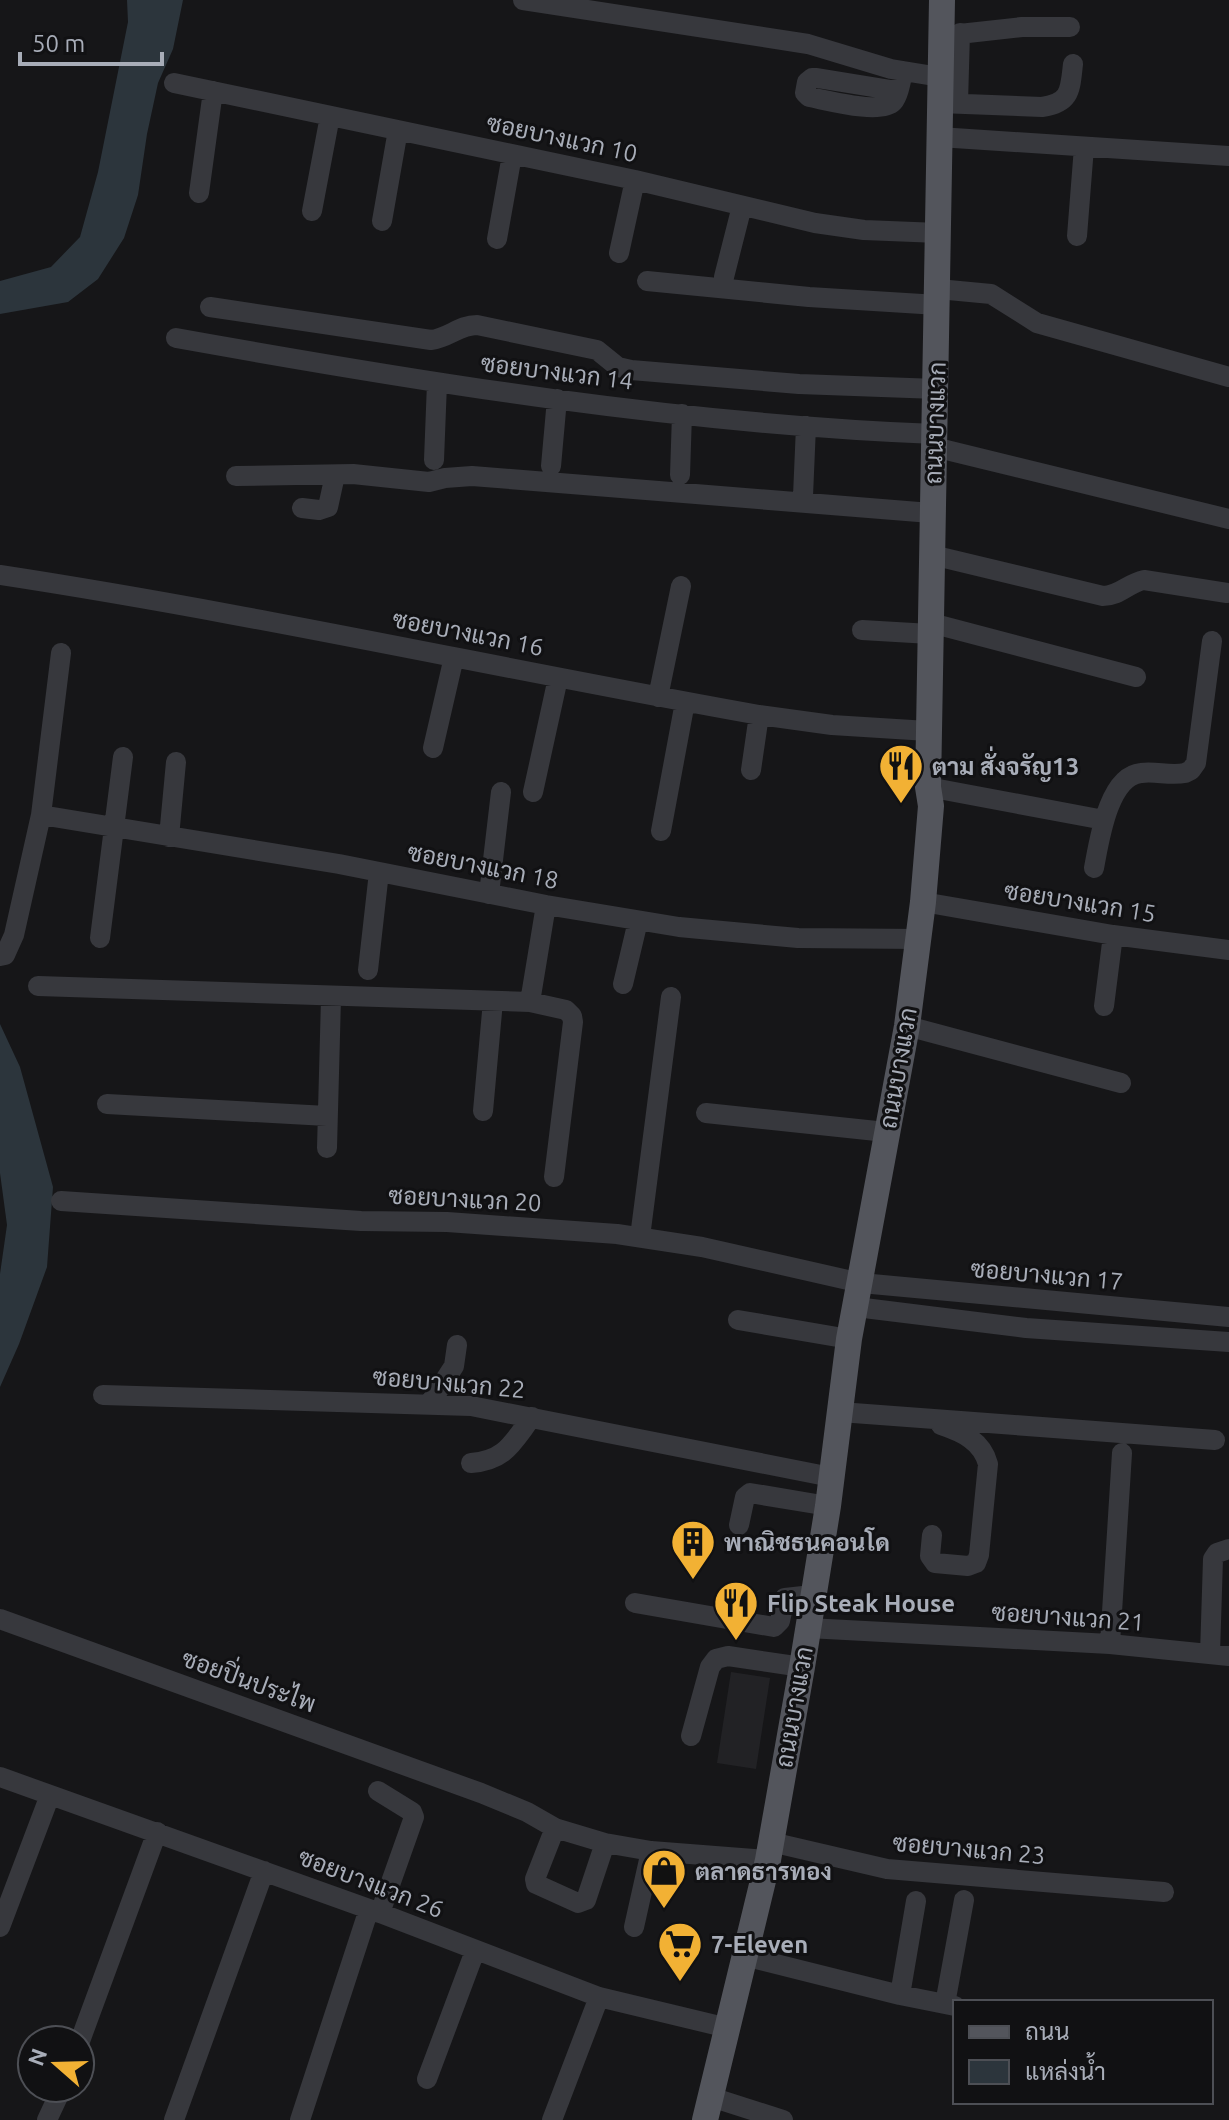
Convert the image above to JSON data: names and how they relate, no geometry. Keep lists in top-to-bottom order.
{
  "streets": {
    "main road": ["ถนนบางแวก"],
    "street": [
      "ซอยบางแวก 10",
      "ซอยบางแวก 14",
      "ซอยบางแวก 16",
      "ซอยบางแวก 18",
      "ซอยบางแวก 15",
      "ซอยบางแวก 20",
      "ซอยบางแวก 17",
      "ซอยบางแวก 22",
      "ซอยบางแวก 21",
      "ซอยปิ่นประไพ",
      "ซอยบางแวก 23",
      "ซอยบางแวก 26"
    ]
  },
  "crossings": [
    ["ซอยบางแวก 10", "ถนนบางแวก"],
    ["ซอยบางแวก 14", "ถนนบางแวก"],
    ["ถนนบางแวก", "ซอยบางแวก 16"],
    ["ถนนบางแวก", "ซอยบางแวก 18"],
    ["ถนนบางแวก", "ซอยบางแวก 15"],
    ["ถนนบางแวก", "ซอยบางแวก 20"],
    ["ถนนบางแวก", "ซอยบางแวก 17"],
    ["ถนนบางแวก", "ซอยบางแวก 22"],
    ["ถนนบางแวก", "ซอยบางแวก 21"],
    ["ถนนบางแวก", "ซอยบางแวก 23"],
    ["ถนนบางแวก", "ซอยบางแวก 26"],
    ["ซอยบางแวก 20", "ซอยบางแวก 17"],
    ["ซอยปิ่นประไพ", "ซอยบางแวก 23"]
  ],
  "places": {
    "restaurant": ["ตาม สั่งจรัญ13", "Flip Steak House"],
    "building": ["พาณิชธนคอนโด"],
    "shop": ["ตลาดธารทอง"],
    "supermarket": ["7-Eleven"]
  },
  "legend": ["ถนน", "แหล่งน้ำ"],
  "scale_bar": "50 m",
  "north": "left"
}
